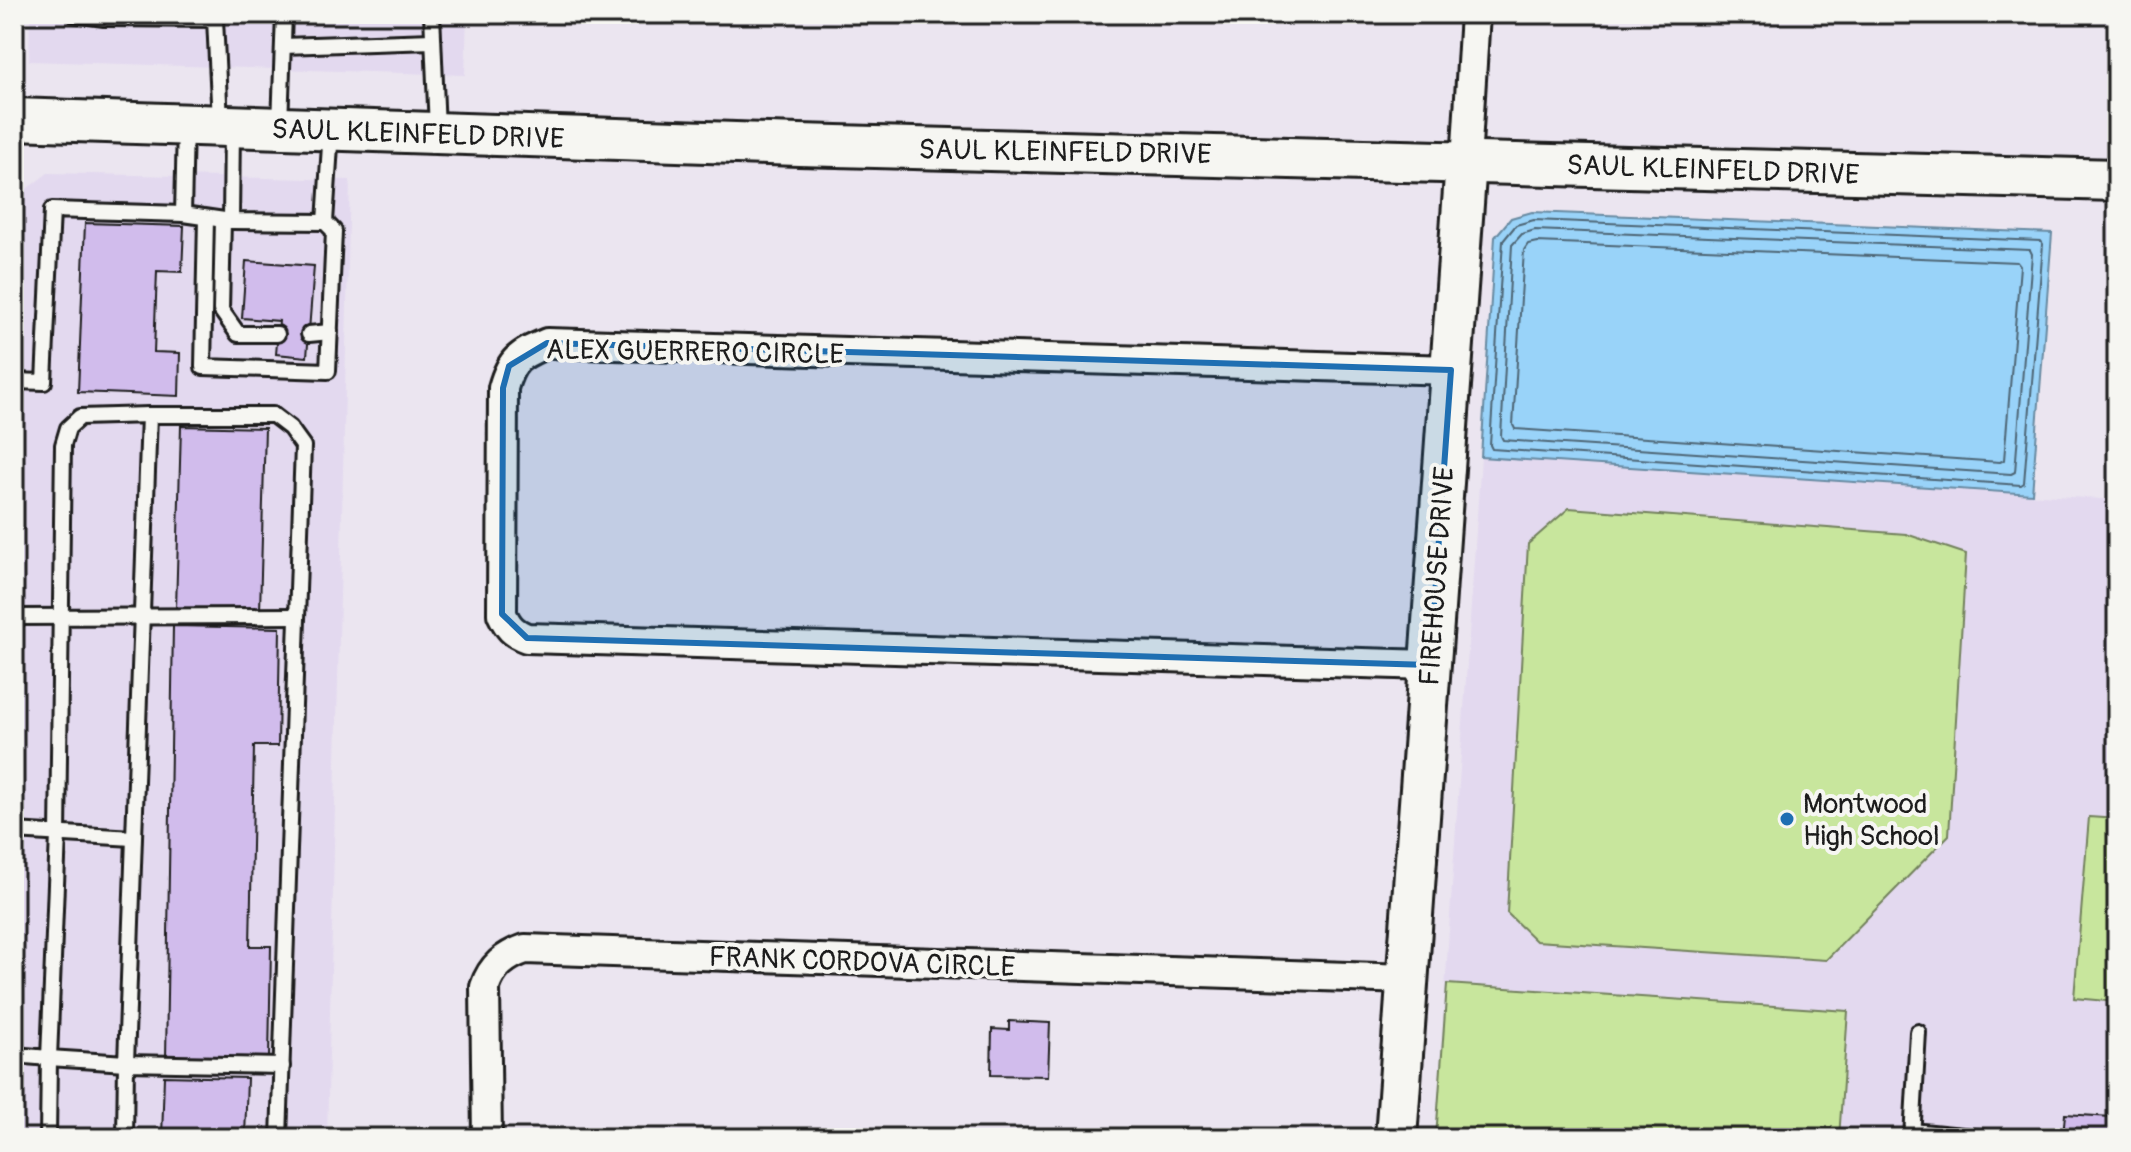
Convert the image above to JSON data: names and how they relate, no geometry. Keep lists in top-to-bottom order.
{
  "streets": {
    "main road": ["SAUL KLEINFELD DRIVE", "FIREHOUSE DRIVE"],
    "street": ["ALEX GUERRERO CIRCLE", "FRANK CORDOVA CIRCLE"]
  },
  "crossings": [
    ["SAUL KLEINFELD DRIVE", "FIREHOUSE DRIVE"],
    ["ALEX GUERRERO CIRCLE", "FIREHOUSE DRIVE"],
    ["FIREHOUSE DRIVE", "FRANK CORDOVA CIRCLE"]
  ],
  "places": ["Montwood High School"]
}
